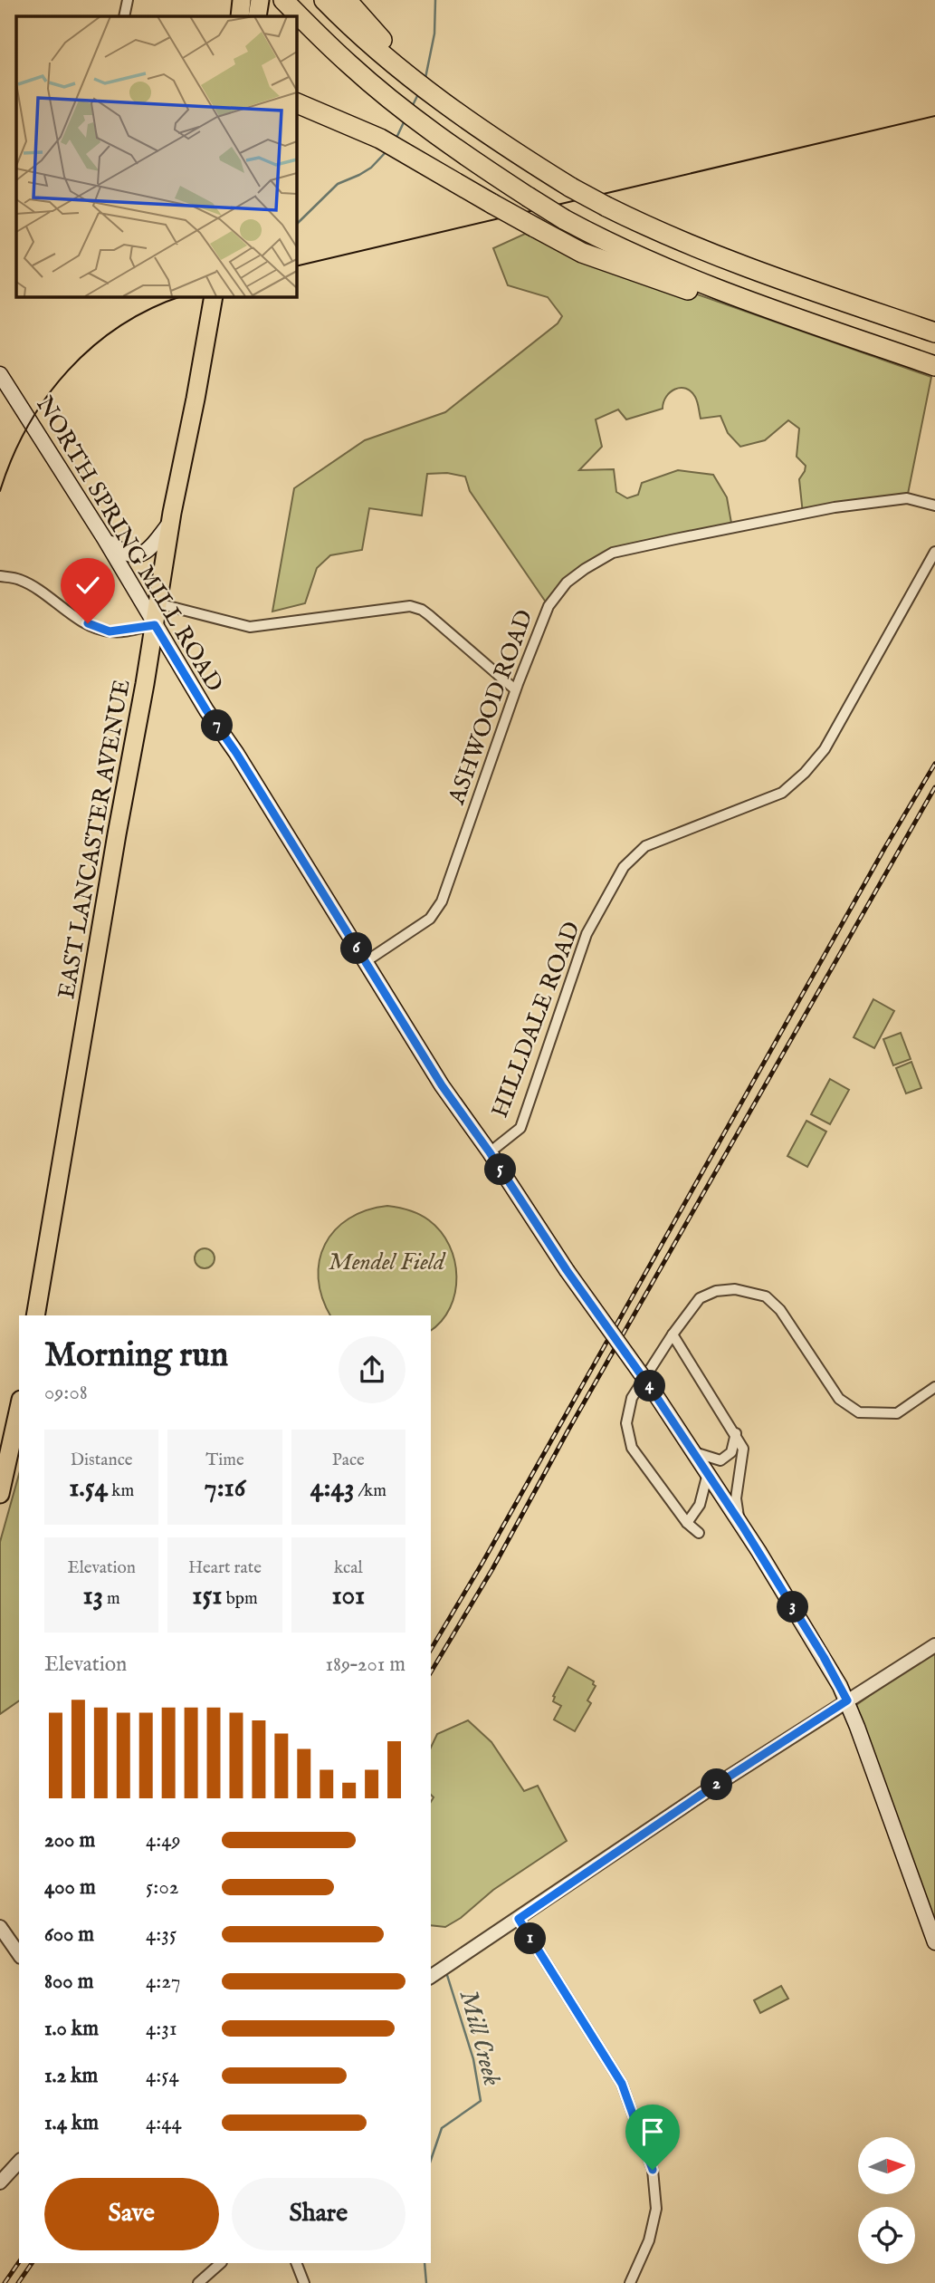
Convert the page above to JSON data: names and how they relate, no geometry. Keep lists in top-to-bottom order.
{
  "streets": {
    "highway": ["EAST LANCASTER AVENUE"],
    "main road": ["NORTH SPRING MILL ROAD"],
    "street": ["ASHWOOD ROAD", "HILLDALE ROAD"]
  },
  "crossings": [
    ["NORTH SPRING MILL ROAD", "ASHWOOD ROAD"],
    ["NORTH SPRING MILL ROAD", "EAST LANCASTER AVENUE"],
    ["NORTH SPRING MILL ROAD", "HILLDALE ROAD"]
  ],
  "water": ["Mill Creek"],
  "parks": ["Mendel Field"],
  "north": "right",
  "page": {
    "pins": [
      "7",
      "6",
      "5",
      "4",
      "3",
      "2",
      "1"
    ],
    "heading": ["Morning run", "09:08"],
    "stats": [
      ["Distance", "1.54 km"],
      ["Time", "7:16"],
      ["Pace", "4:43 /km"],
      ["Elevation", "13 m"],
      ["Heart rate", "151 bpm"],
      ["kcal", "101"]
    ],
    "chart": ["Elevation", "189–201 m"],
    "list": [
      {
        "name": "200 m",
        "note": "4:49"
      },
      {
        "name": "400 m",
        "note": "5:02"
      },
      {
        "name": "600 m",
        "note": "4:35"
      },
      {
        "name": "800 m",
        "note": "4:27"
      },
      {
        "name": "1.0 km",
        "note": "4:31"
      },
      {
        "name": "1.2 km",
        "note": "4:54"
      },
      {
        "name": "1.4 km",
        "note": "4:44"
      }
    ],
    "buttons": ["Save", "Share"]
  }
}
